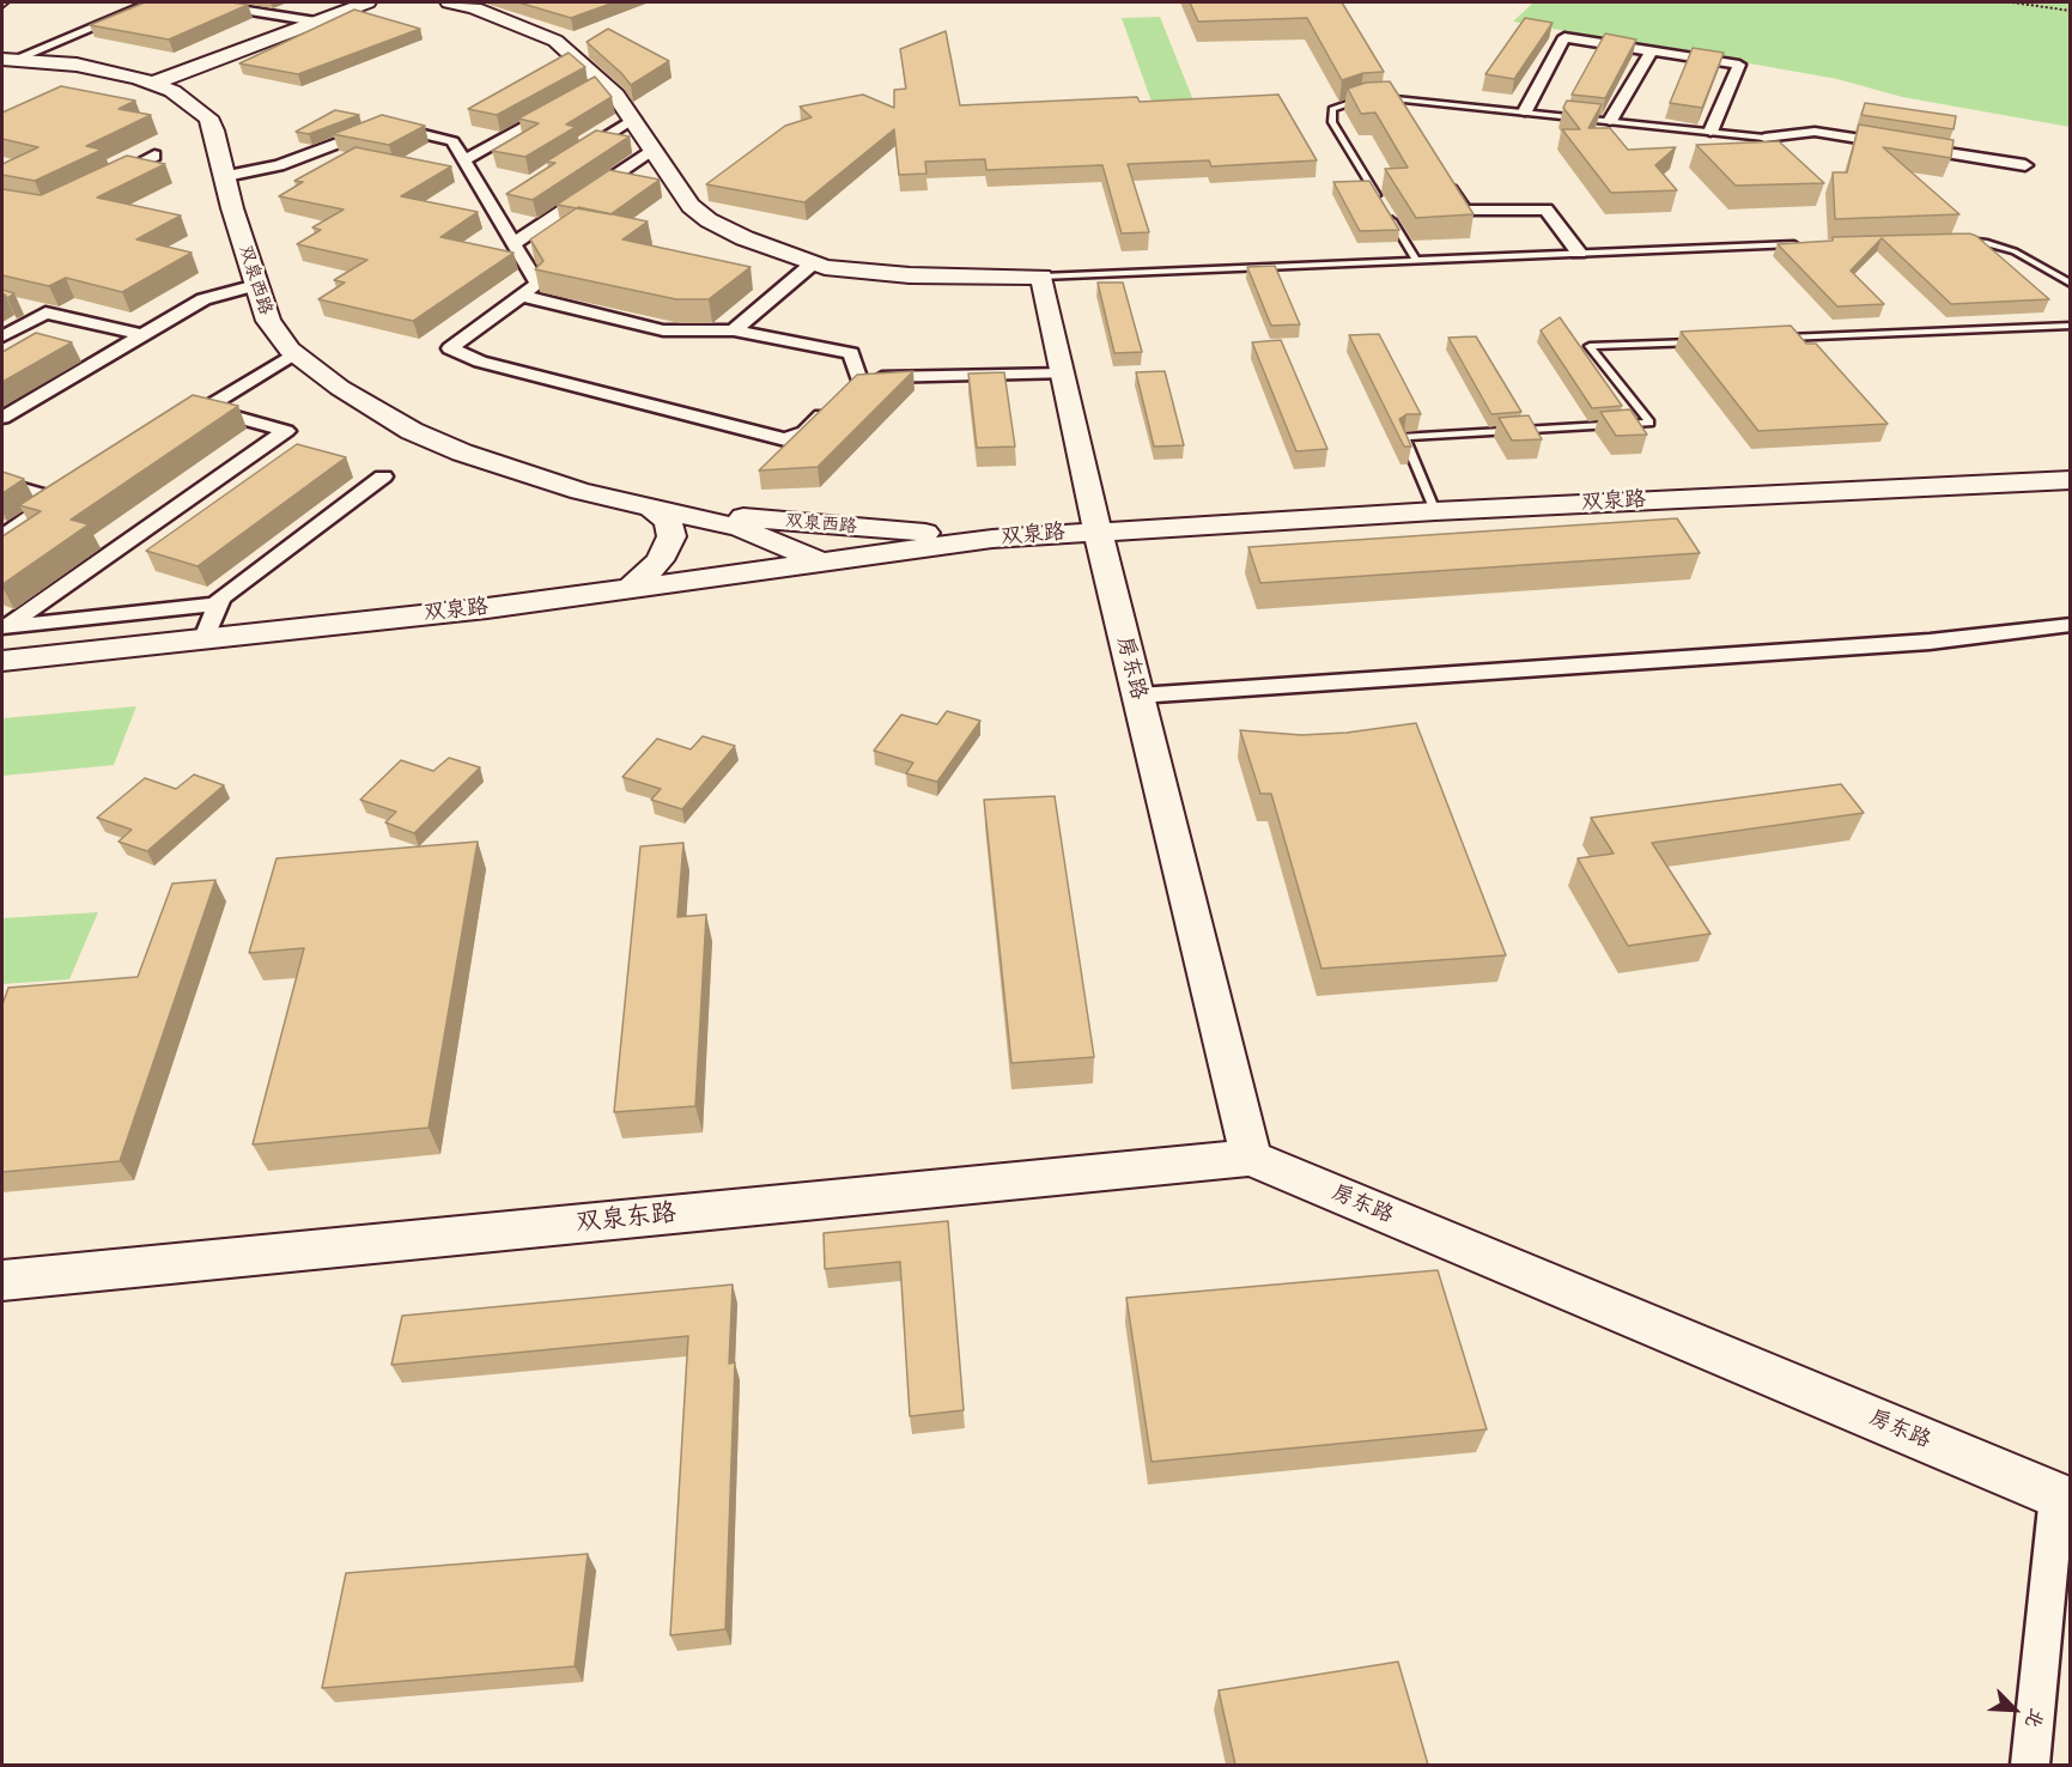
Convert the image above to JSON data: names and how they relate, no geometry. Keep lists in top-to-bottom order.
{
  "streets": {
    "street": [
      "双泉西路",
      "双泉路",
      "房东路",
      "双泉东路"
    ]
  },
  "crossings": [
    ["双泉西路", "双泉路"],
    ["双泉路", "房东路"],
    ["房东路", "双泉东路"]
  ],
  "north": "bottom right"
}
